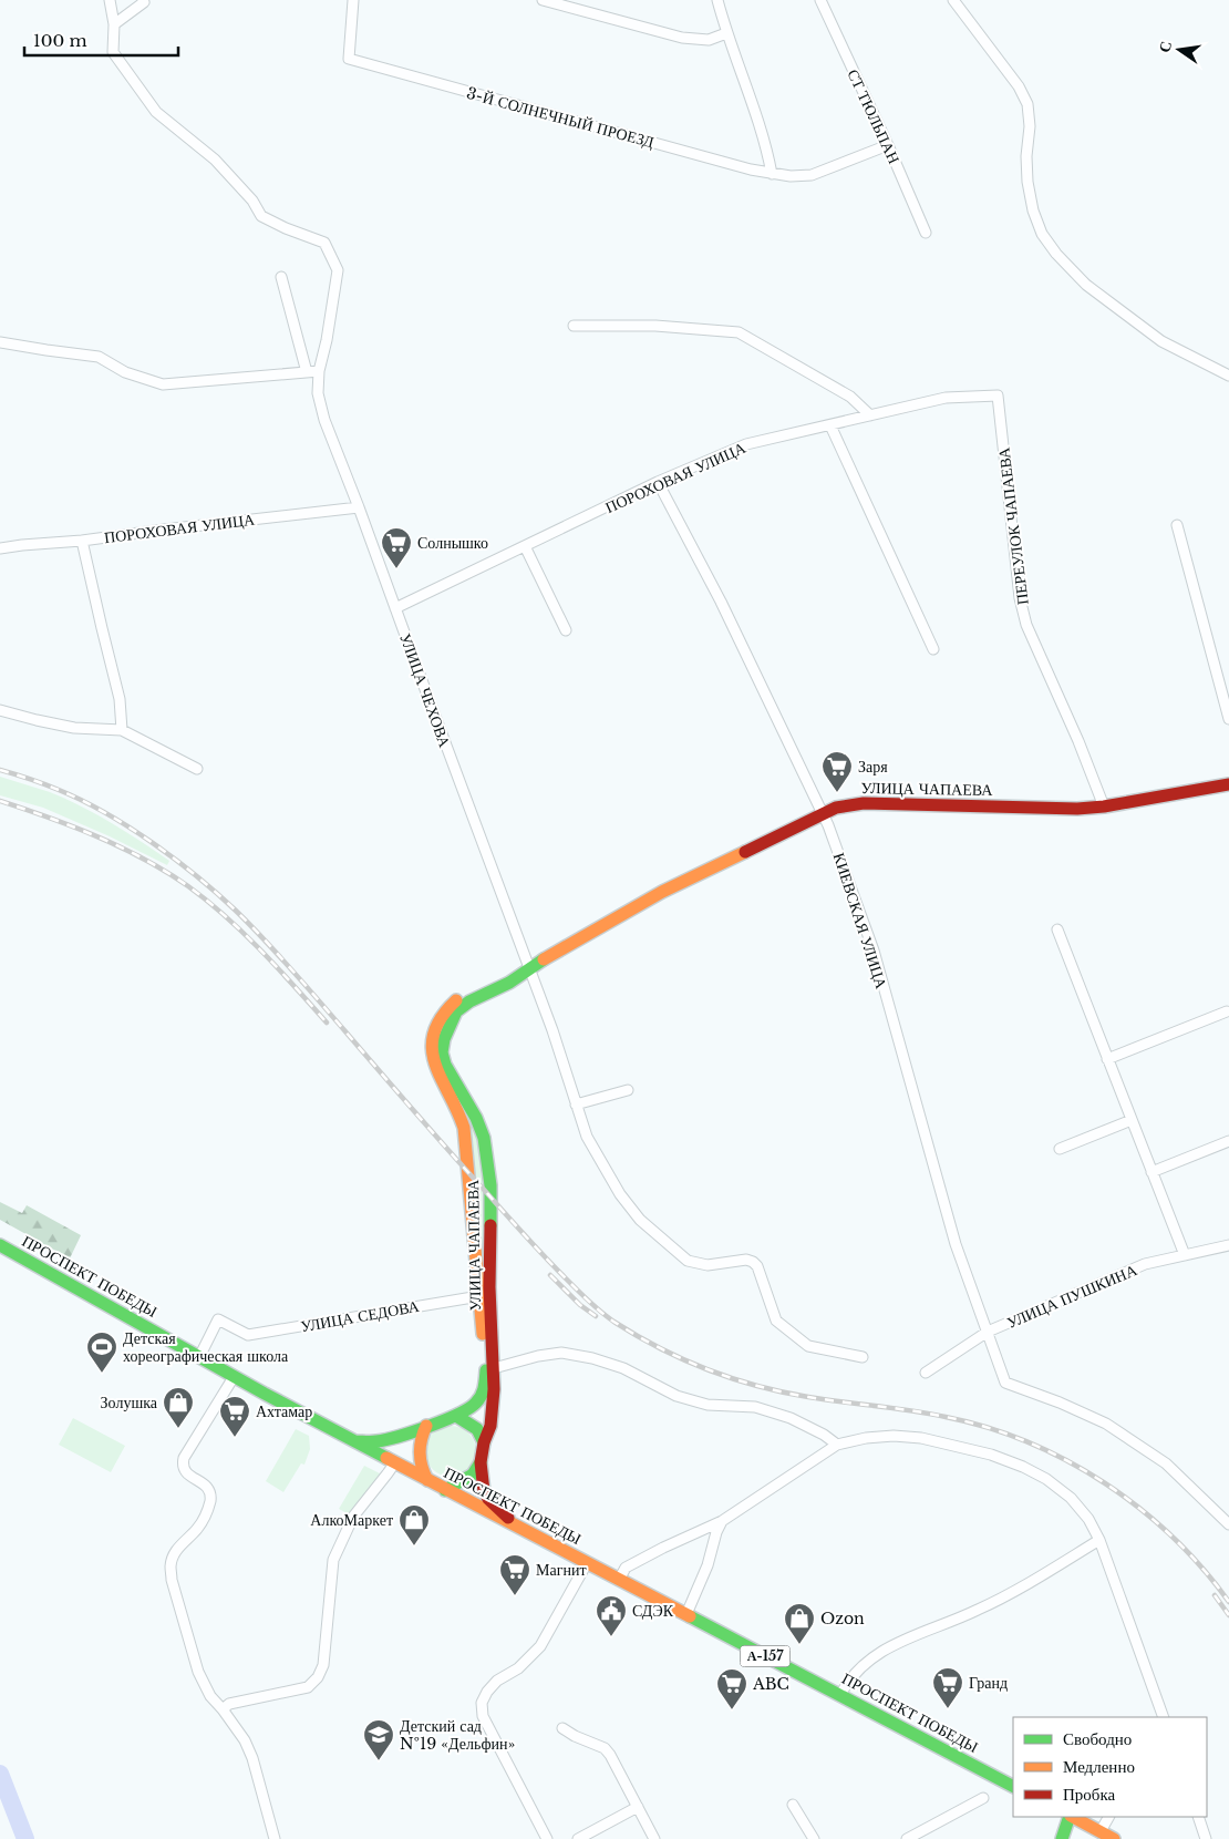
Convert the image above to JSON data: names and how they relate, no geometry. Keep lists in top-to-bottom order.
{
  "streets": {
    "main road": ["УЛИЦА ЧАПАЕВА", "ПРОСПЕКТ ПОБЕДЫ", "А-157"],
    "street": [
      "СТ ТЮЛЬПАН",
      "3-Й СОЛНЕЧНЫЙ ПРОЕЗД",
      "ПОРОХОВАЯ УЛИЦА",
      "ПЕРЕУЛОК ЧАПАЕВА",
      "УЛИЦА ЧЕХОВА",
      "КИЕВСКАЯ УЛИЦА",
      "УЛИЦА ПУШКИНА",
      "УЛИЦА СЕДОВА"
    ]
  },
  "crossings": [
    ["СТ ТЮЛЬПАН", "3-Й СОЛНЕЧНЫЙ ПРОЕЗД"],
    ["ПОРОХОВАЯ УЛИЦА", "ПЕРЕУЛОК ЧАПАЕВА"],
    ["ПОРОХОВАЯ УЛИЦА", "УЛИЦА ЧЕХОВА"],
    ["ПОРОХОВАЯ УЛИЦА", "КИЕВСКАЯ УЛИЦА"],
    ["ПЕРЕУЛОК ЧАПАЕВА", "УЛИЦА ЧАПАЕВА"],
    ["УЛИЦА ЧЕХОВА", "УЛИЦА ЧАПАЕВА"],
    ["УЛИЦА ЧАПАЕВА", "КИЕВСКАЯ УЛИЦА"],
    ["УЛИЦА ЧАПАЕВА", "ПРОСПЕКТ ПОБЕДЫ"],
    ["КИЕВСКАЯ УЛИЦА", "УЛИЦА ПУШКИНА"],
    ["ПРОСПЕКТ ПОБЕДЫ", "УЛИЦА СЕДОВА"]
  ],
  "places": {
    "supermarket": [
      "Солнышко",
      "Заря",
      "Ахтамар",
      "Магнит",
      "Гранд",
      "ABC"
    ],
    "sports": ["Детская хореографическая школа"],
    "shop": ["Золушка", "АлкоМаркет", "Ozon"],
    "public building": ["СДЭК"],
    "school or university": ["Детский сад №19 «Дельфин»"]
  },
  "legend": ["Свободно", "Медленно", "Пробка"],
  "scale_bar": "100 m",
  "north": "left"
}
